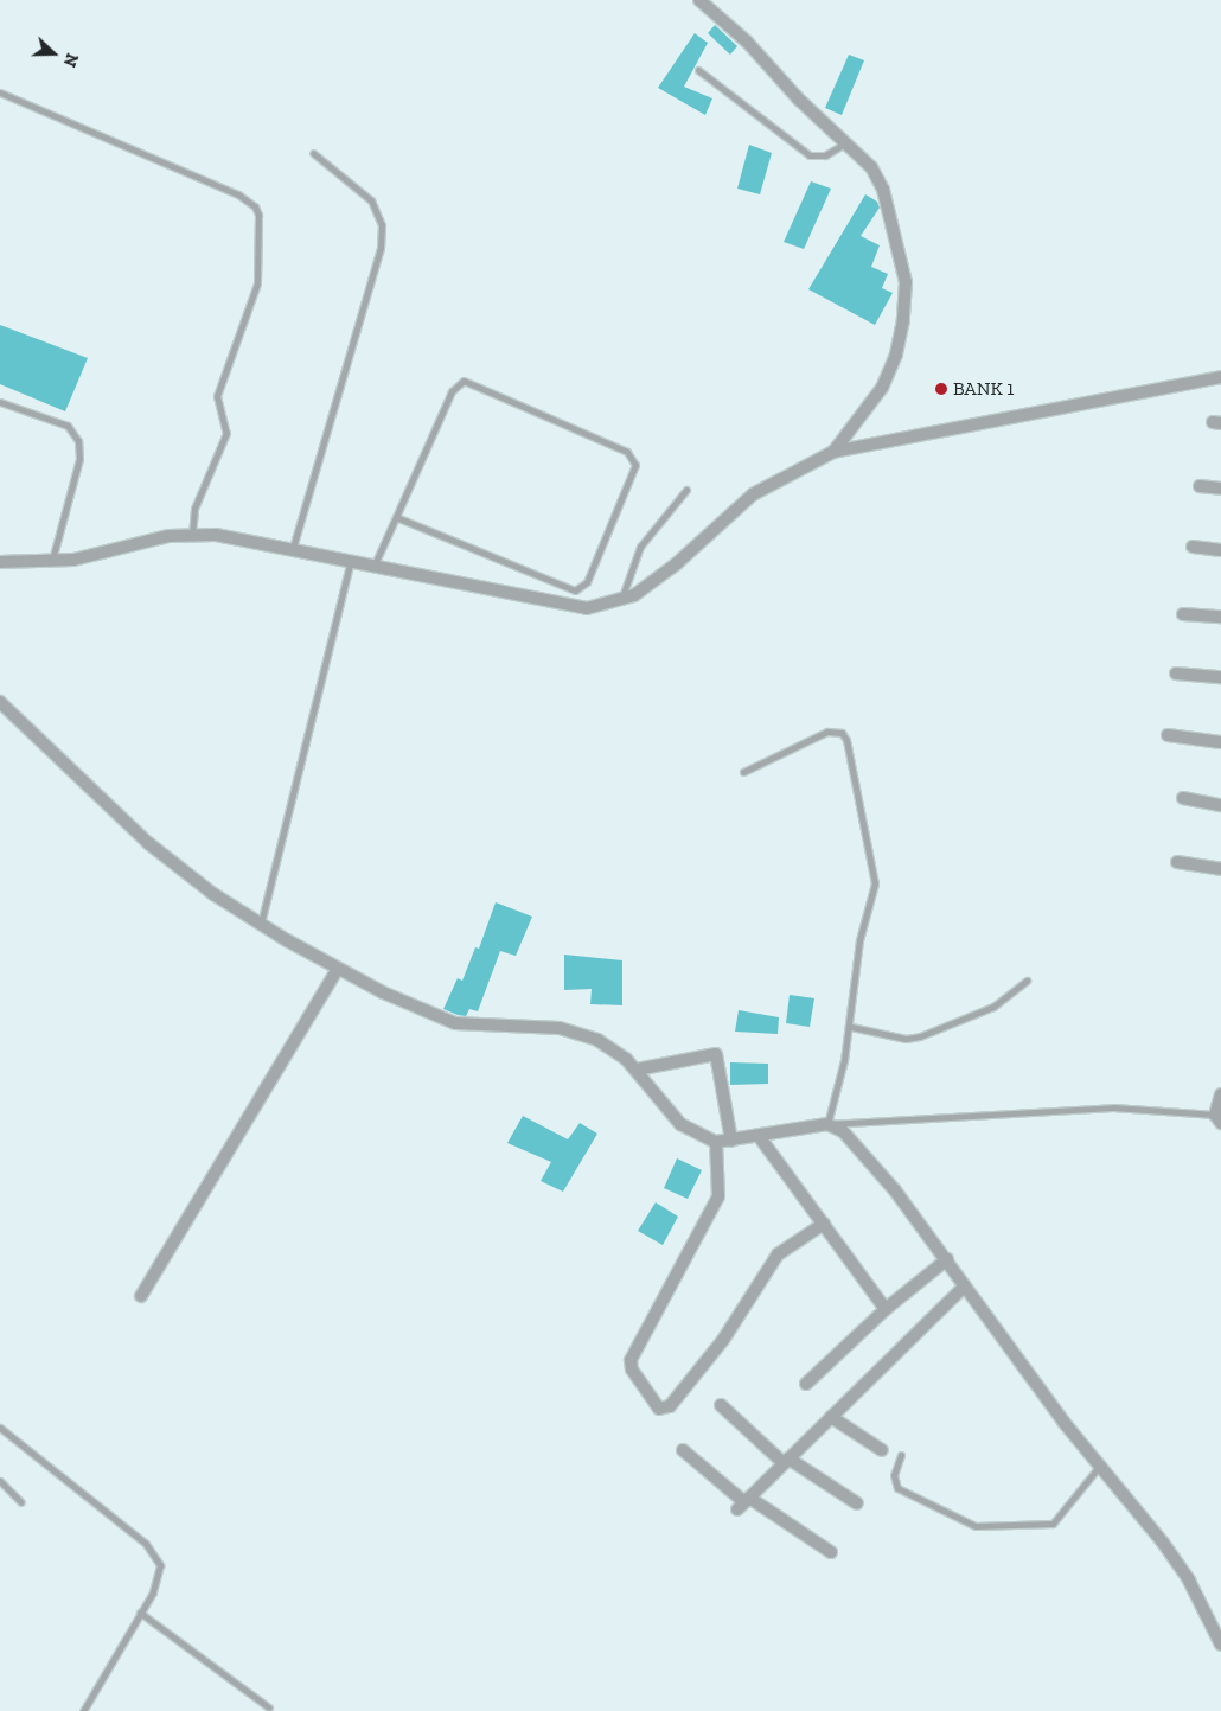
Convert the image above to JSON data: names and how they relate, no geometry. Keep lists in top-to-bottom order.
{
  "places": ["BANK 1"],
  "north": "right"
}
